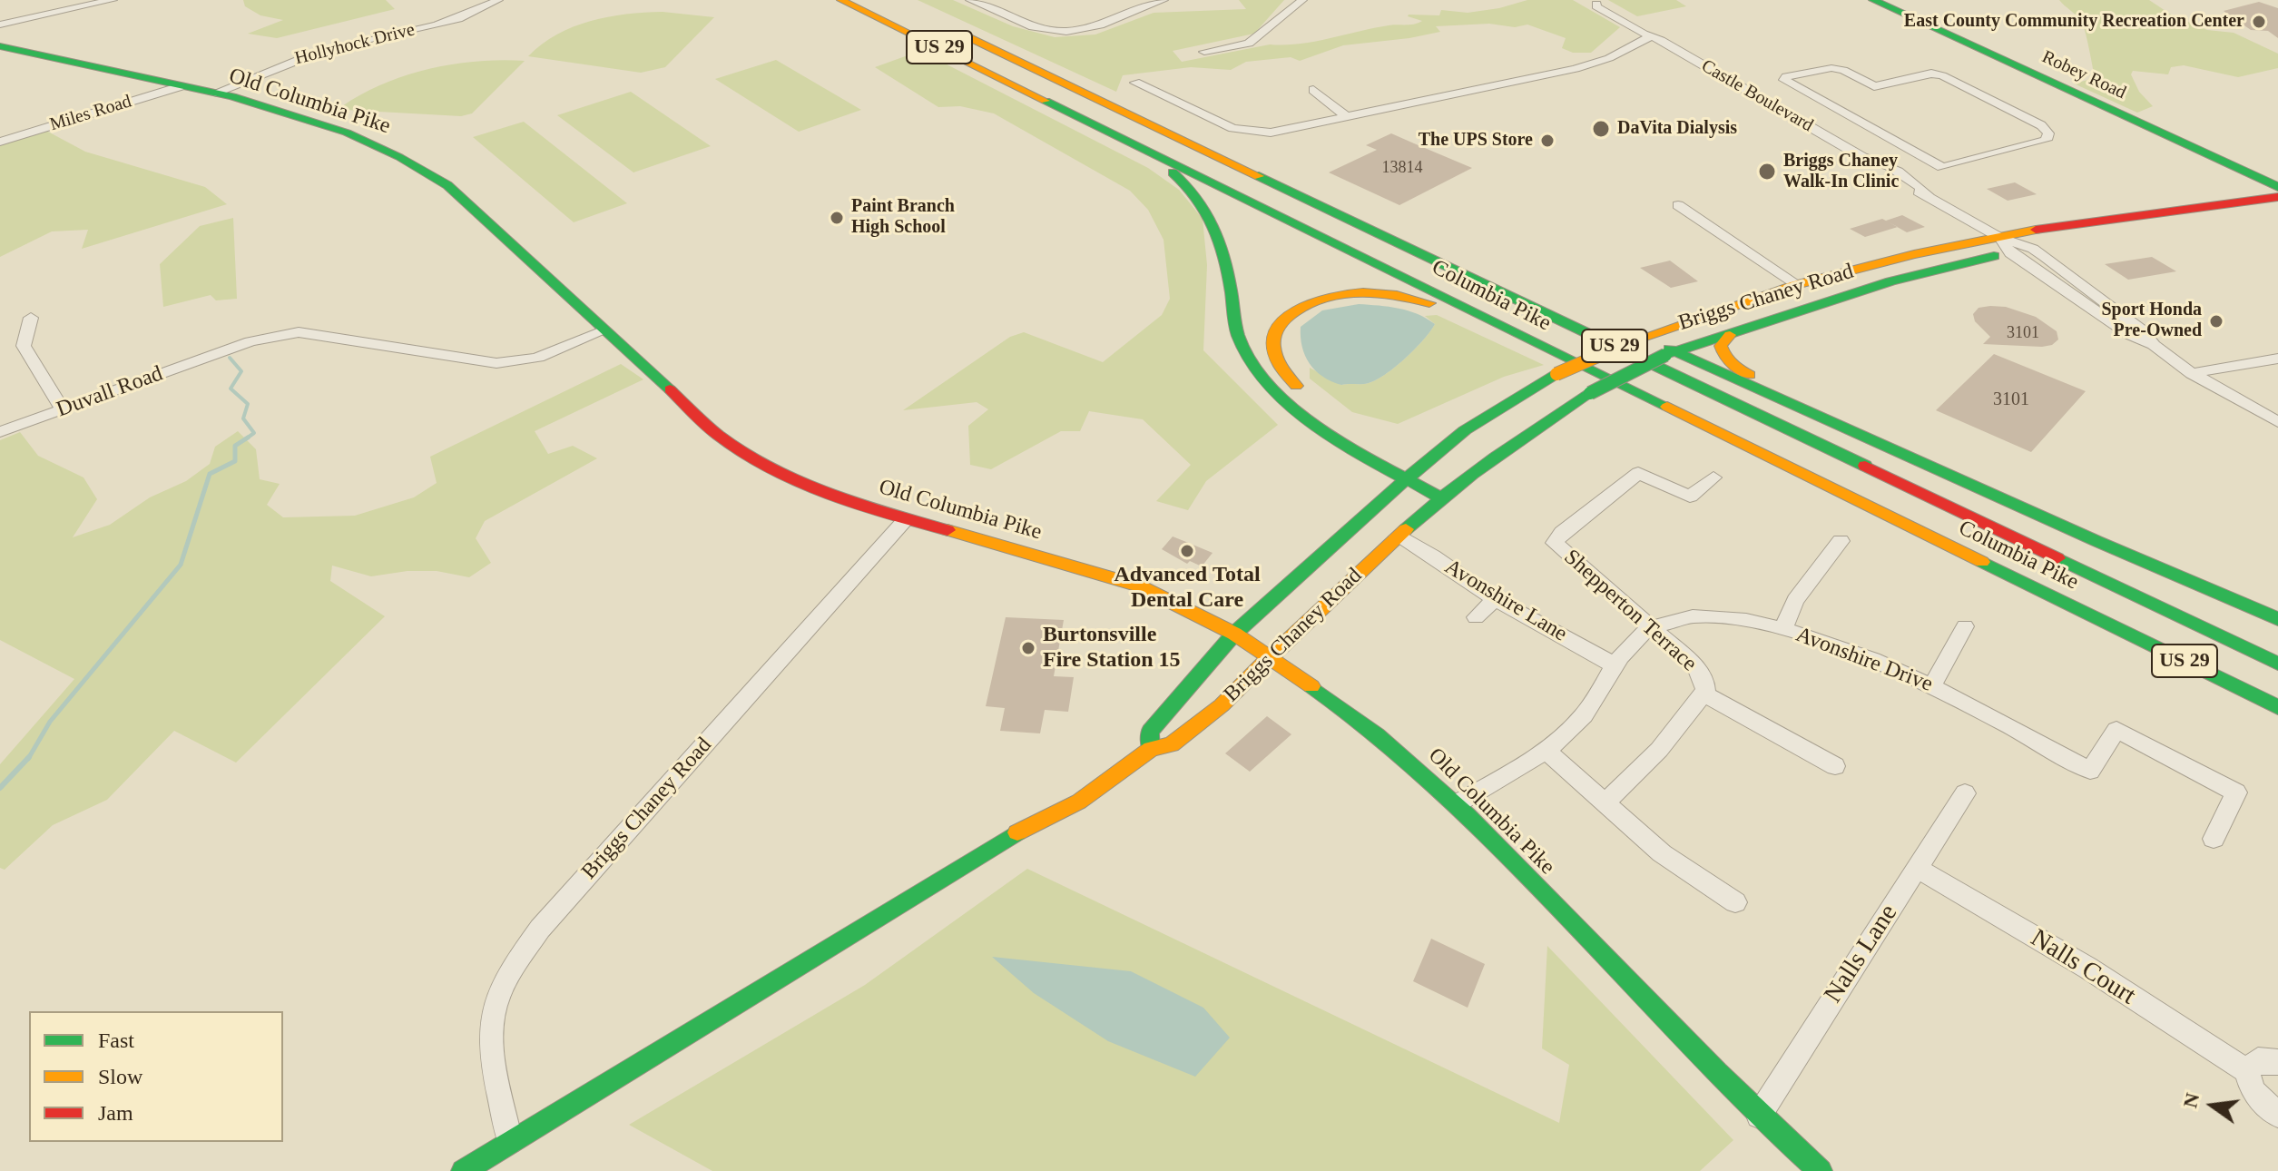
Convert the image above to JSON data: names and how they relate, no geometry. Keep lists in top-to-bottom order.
{
  "streets": {
    "main road": [
      "US 29",
      "Robey Road",
      "Old Columbia Pike",
      "Columbia Pike",
      "Briggs Chaney Road"
    ],
    "street": [
      "Hollyhock Drive",
      "Castle Boulevard",
      "Miles Road",
      "Duvall Road",
      "Avonshire Lane",
      "Shepperton Terrace",
      "Avonshire Drive",
      "Nalls Lane",
      "Nalls Court"
    ]
  },
  "crossings": [
    ["Hollyhock Drive", "Old Columbia Pike"],
    ["Castle Boulevard", "Briggs Chaney Road"],
    ["Old Columbia Pike", "Miles Road"],
    ["Old Columbia Pike", "Briggs Chaney Road"],
    ["Old Columbia Pike", "Duvall Road"],
    ["Old Columbia Pike", "Avonshire Drive"],
    ["Old Columbia Pike", "Nalls Lane"],
    ["Briggs Chaney Road", "Avonshire Lane"],
    ["Avonshire Lane", "Avonshire Drive"],
    ["Shepperton Terrace", "Avonshire Drive"],
    ["Nalls Lane", "Nalls Court"]
  ],
  "places": [
    "East County Community Recreation Center",
    "DaVita Dialysis",
    "The UPS Store",
    "Briggs Chaney Walk-In Clinic",
    "Paint Branch High School",
    "Sport Honda Pre-Owned",
    "Advanced Total Dental Care",
    "Burtonsville Fire Station 15"
  ],
  "house_numbers": ["13814", "3101", "3101"],
  "legend": ["Fast", "Slow", "Jam"],
  "north": "left"
}
